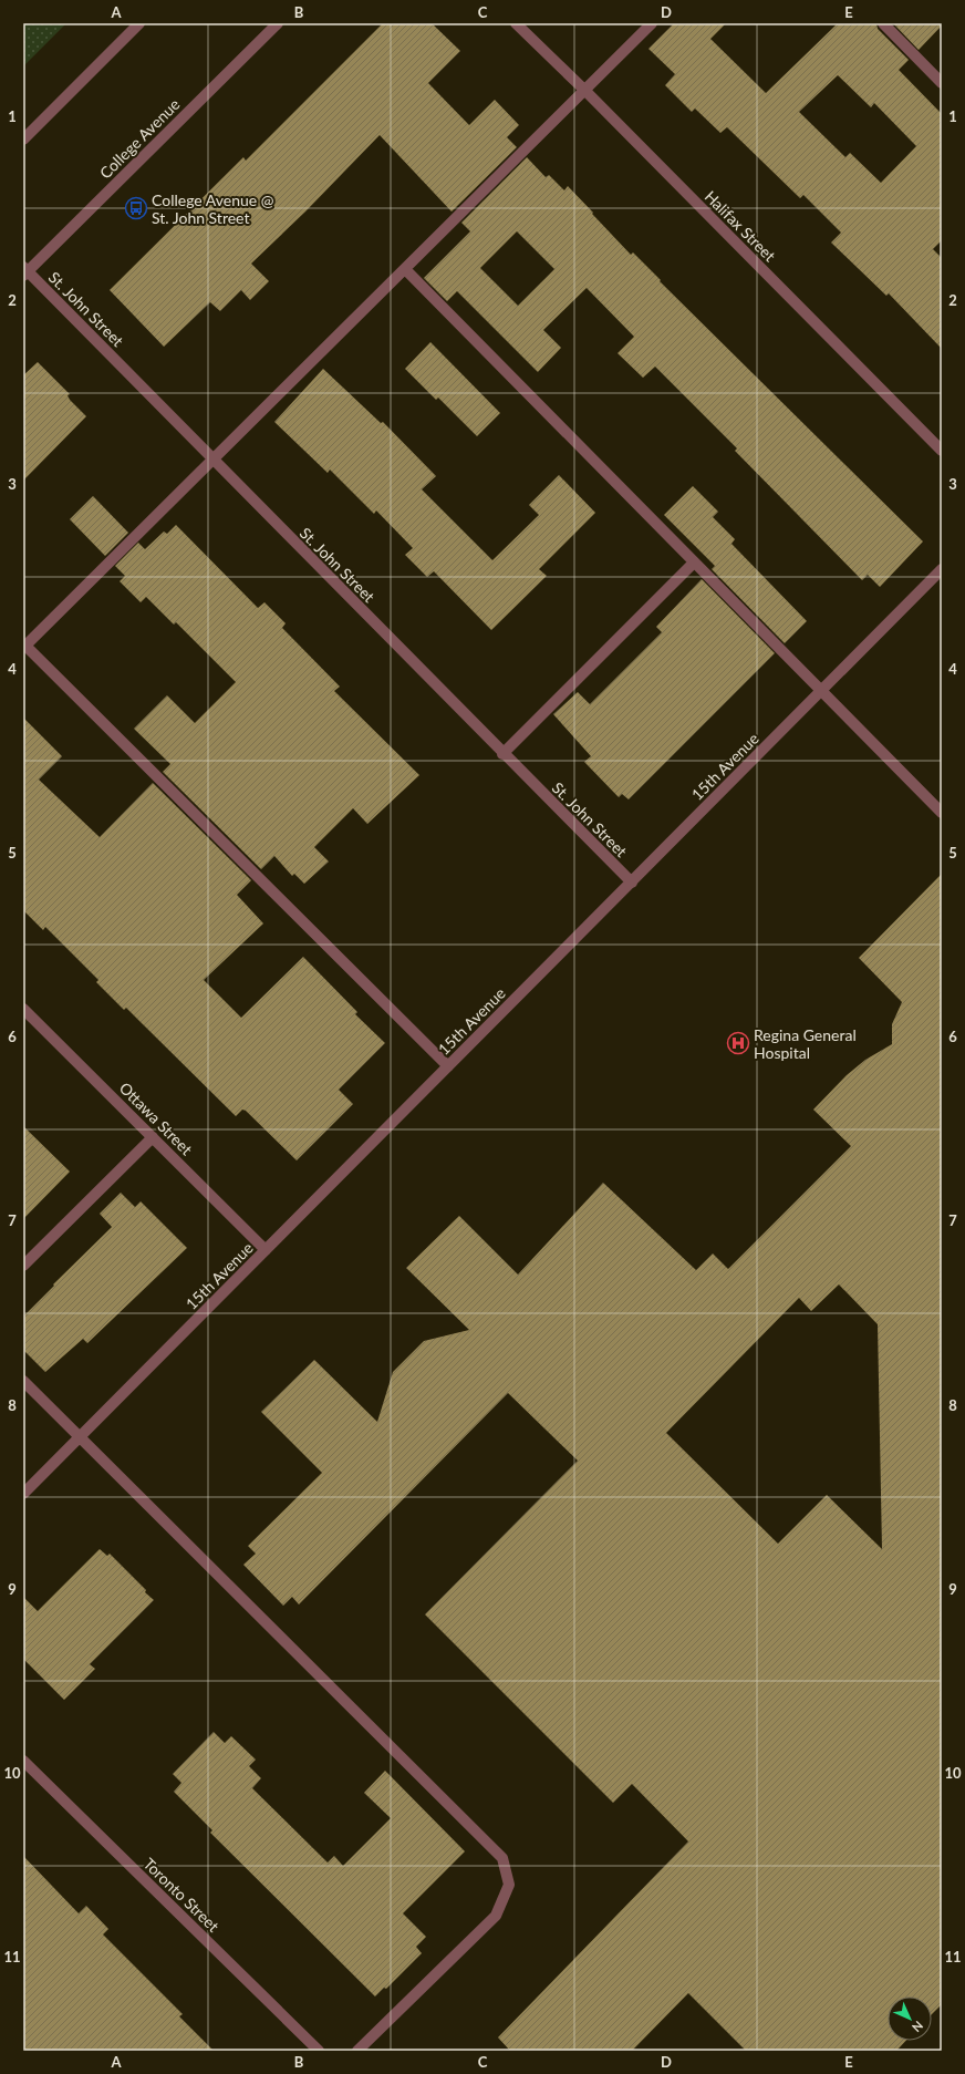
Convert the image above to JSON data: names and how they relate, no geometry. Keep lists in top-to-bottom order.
{
  "streets": {
    "street": [
      "College Avenue",
      "Halifax Street",
      "St. John Street",
      "15th Avenue",
      "Ottawa Street",
      "Toronto Street"
    ]
  },
  "crossings": [
    ["College Avenue", "St. John Street"],
    ["St. John Street", "15th Avenue"],
    ["15th Avenue", "Ottawa Street"]
  ],
  "places": {
    "bus stop": ["College Avenue @ St. John Street"],
    "hospital": ["Regina General Hospital"]
  },
  "north": "bottom right",
  "grid": {
    "columns": [
      "A",
      "B",
      "C",
      "D",
      "E"
    ],
    "rows": [
      "1",
      "2",
      "3",
      "4",
      "5",
      "6",
      "7",
      "8",
      "9",
      "10",
      "11"
    ]
  }
}
